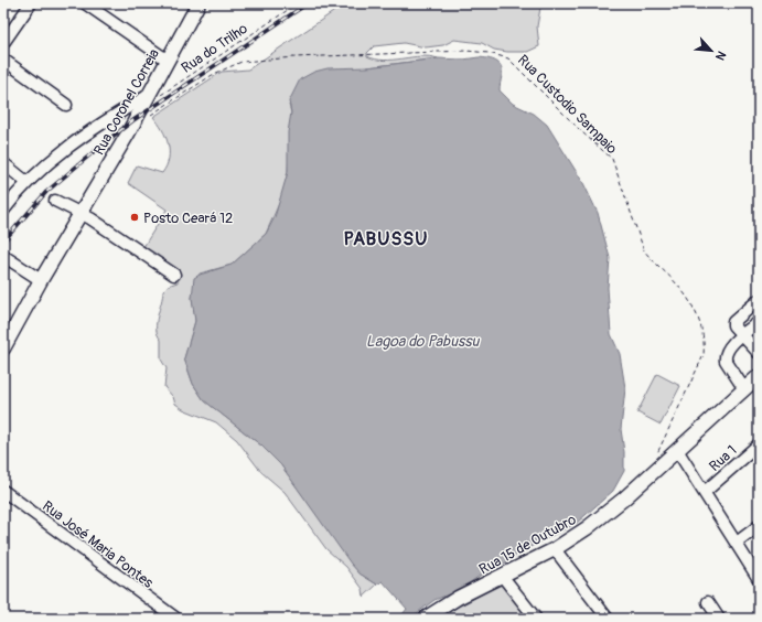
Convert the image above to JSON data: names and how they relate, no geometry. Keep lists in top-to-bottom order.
{
  "streets": {
    "main road": ["Rua Coronel Correia", "Rua 15 de Outubro"],
    "street": ["Rua 1", "Rua José Maria Pontes"],
    "path": ["Rua do Trilho", "Rua Custodio Sampaio"]
  },
  "districts": ["PABUSSU"],
  "water": ["Lagoa do Pabussu"],
  "places": ["Posto Ceará 12"],
  "north": "bottom right"
}
